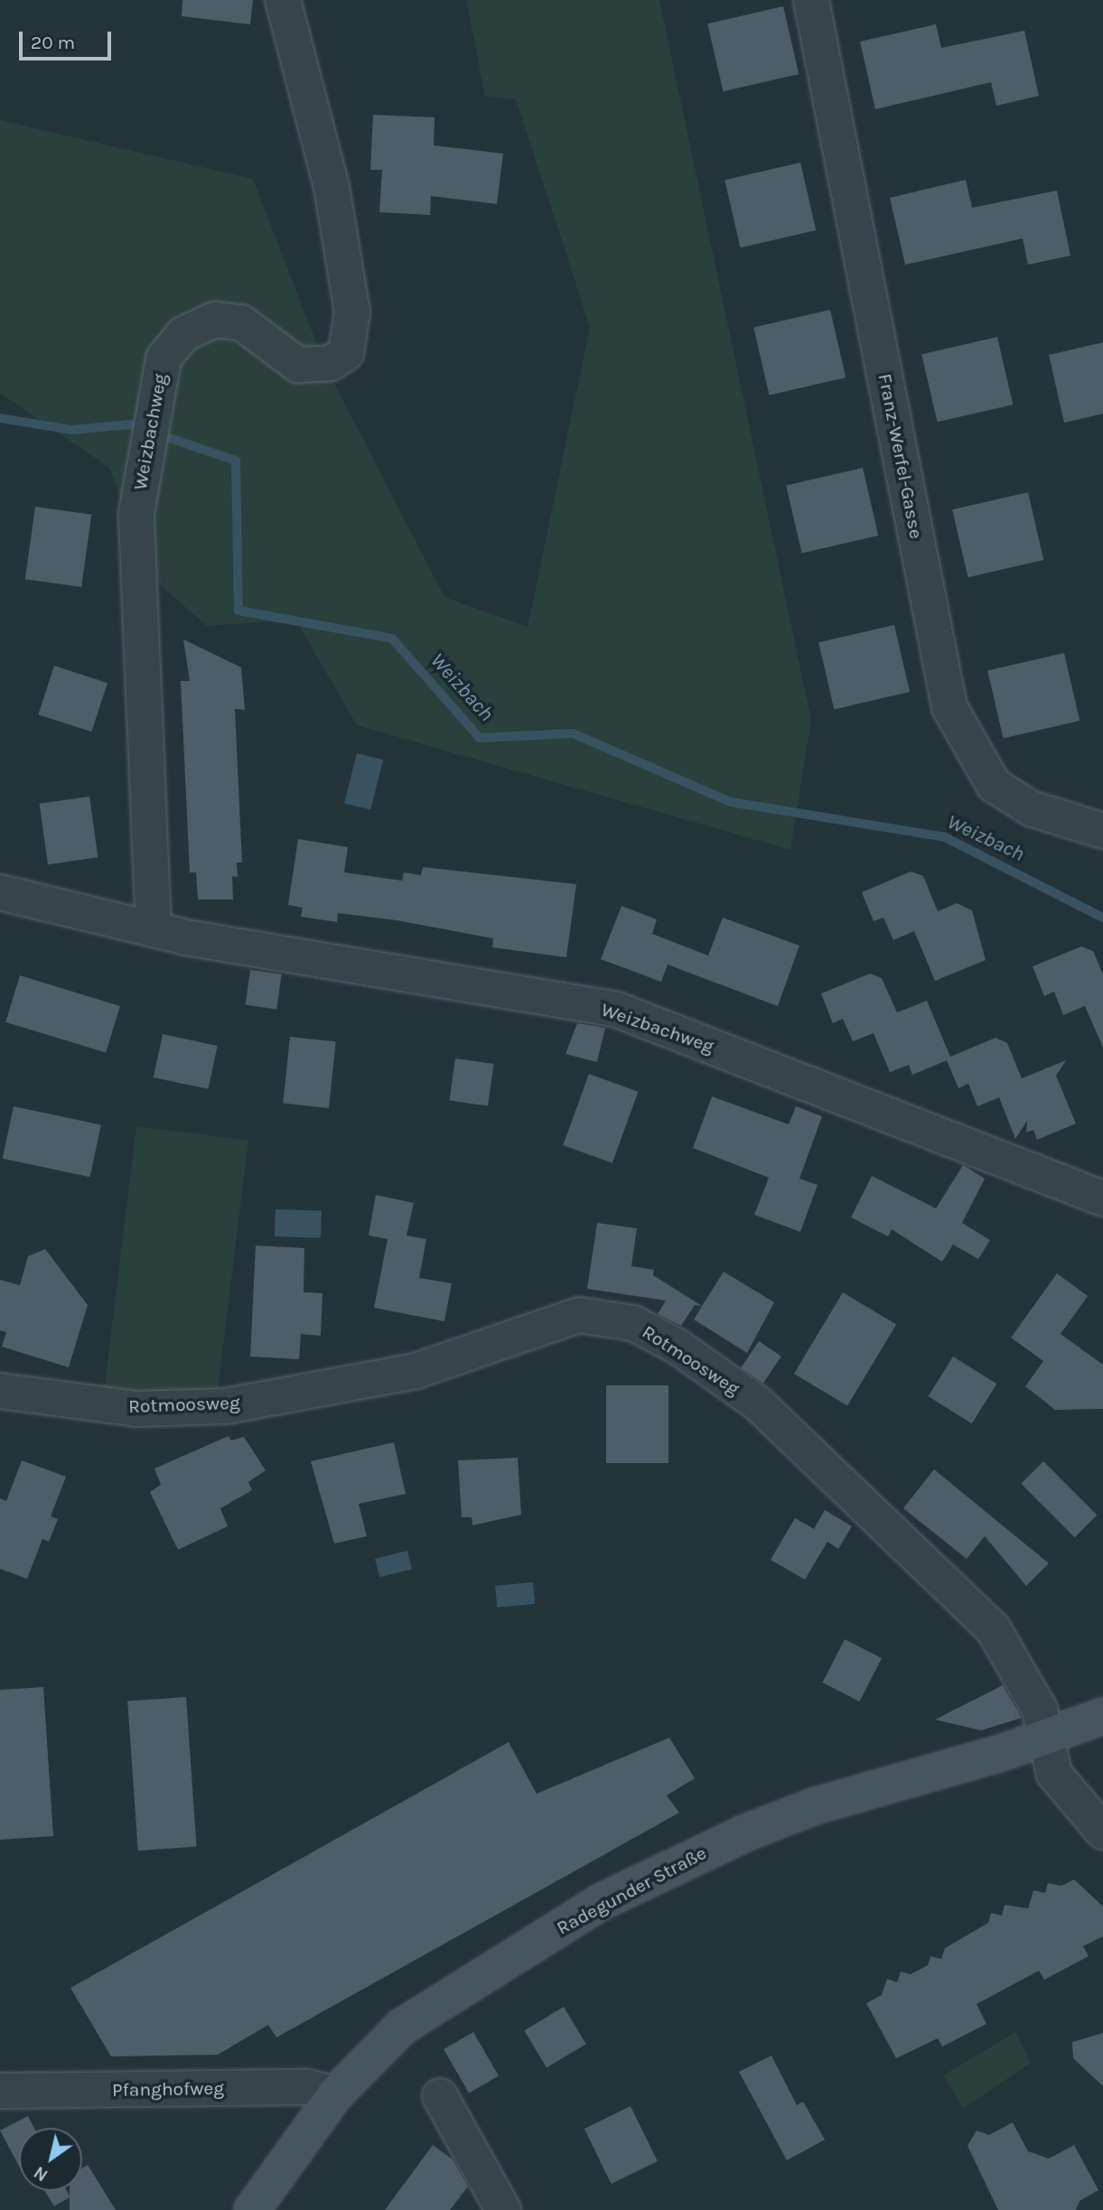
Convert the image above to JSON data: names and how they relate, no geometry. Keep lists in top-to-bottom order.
{
  "streets": {
    "main road": ["Radegunder Straße"],
    "street": [
      "Weizbachweg",
      "Franz-Werfel-Gasse",
      "Rotmoosweg",
      "Pfanghofweg"
    ]
  },
  "crossings": [
    ["Rotmoosweg", "Radegunder Straße"],
    ["Radegunder Straße", "Pfanghofweg"]
  ],
  "water": ["Weizbach"],
  "scale_bar": "20 m",
  "north": "bottom left"
}
